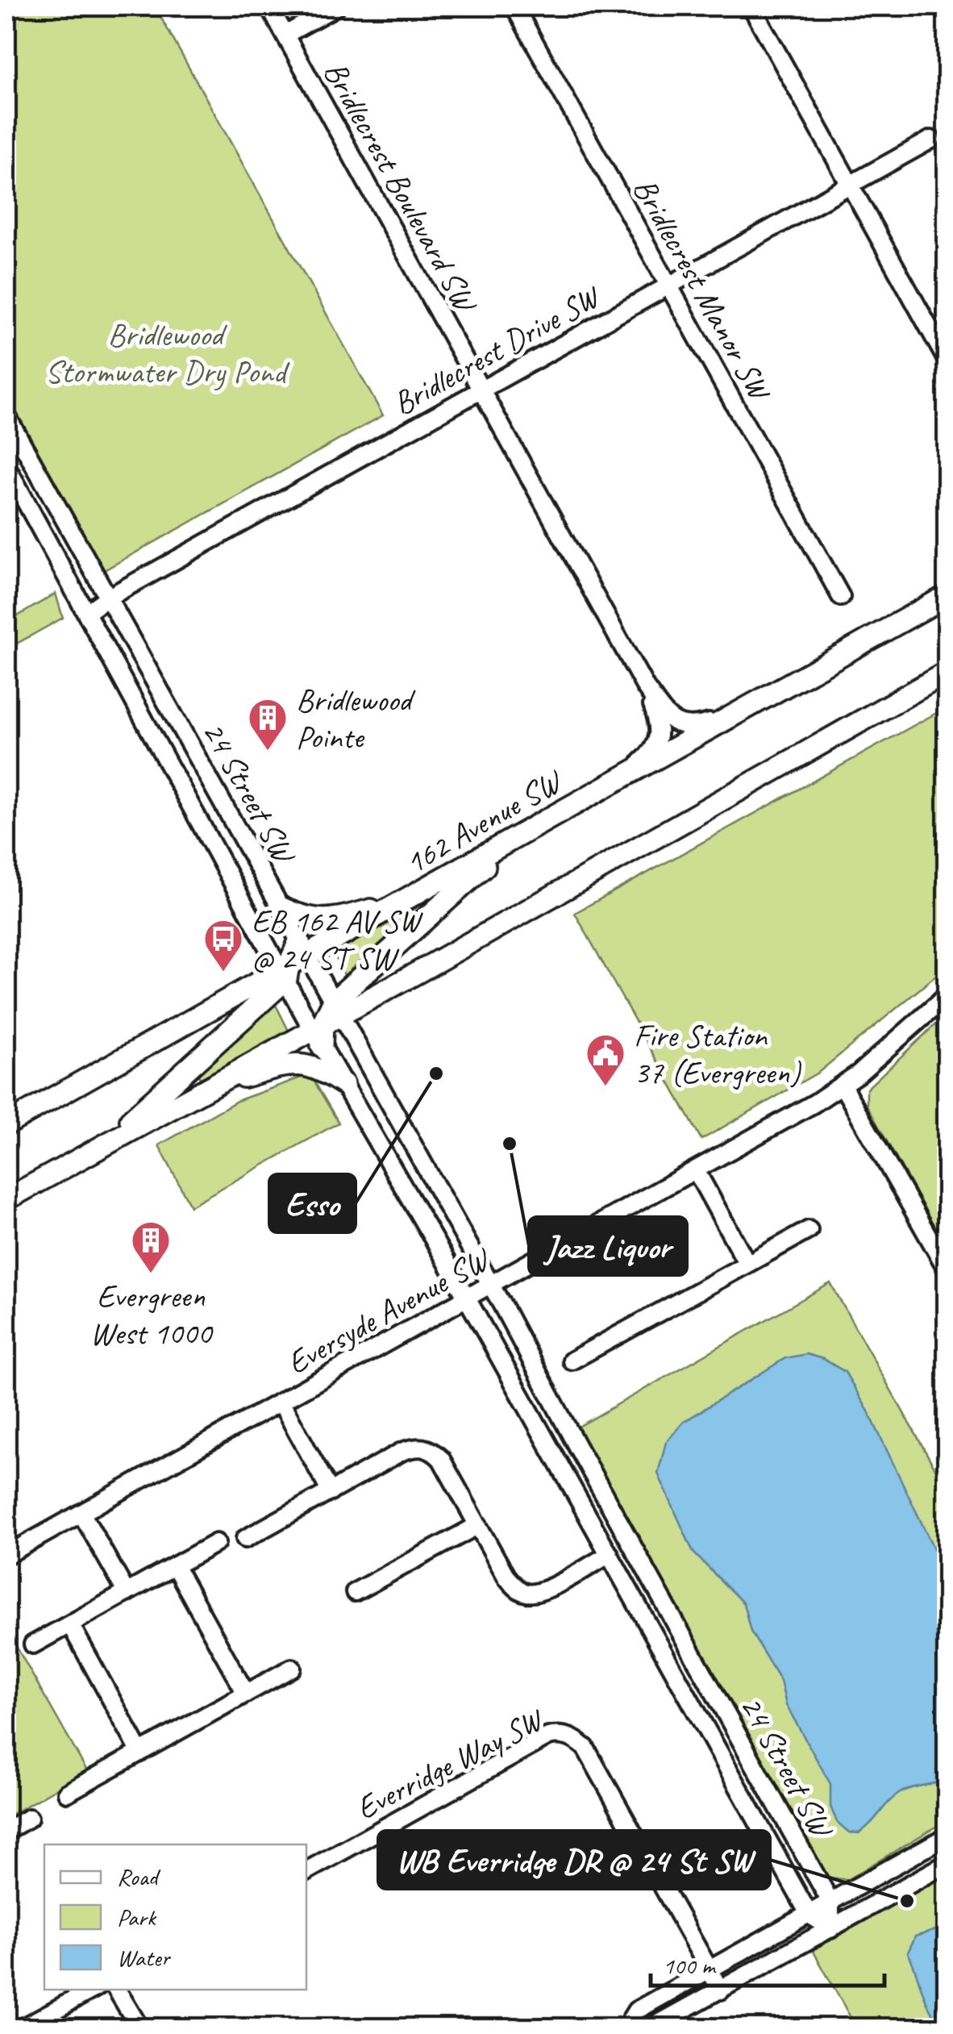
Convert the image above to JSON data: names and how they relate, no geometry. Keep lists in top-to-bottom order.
{
  "streets": {
    "main road": ["162 Avenue SW"],
    "street": [
      "Bridlecrest Boulevard SW",
      "Bridlecrest Manor SW",
      "Bridlecrest Drive SW",
      "24 Street SW",
      "Eversyde Avenue SW",
      "Everridge Way SW"
    ]
  },
  "crossings": [
    ["Bridlecrest Boulevard SW", "Bridlecrest Drive SW"],
    ["Bridlecrest Manor SW", "Bridlecrest Drive SW"],
    ["Bridlecrest Drive SW", "24 Street SW"],
    ["24 Street SW", "162 Avenue SW"],
    ["24 Street SW", "Eversyde Avenue SW"]
  ],
  "parks": ["Bridlewood Stormwater Dry Pond"],
  "places": {
    "building": ["Bridlewood Pointe", "Evergreen West 1000"],
    "bus stop": ["EB 162 AV SW @ 24 ST SW"],
    "other": ["Esso", "Jazz Liquor", "WB Everridge DR @ 24 St SW"],
    "public building": ["Fire Station 37 (Evergreen)"]
  },
  "legend": ["Road", "Park", "Water"],
  "scale_bar": "100 m"
}
